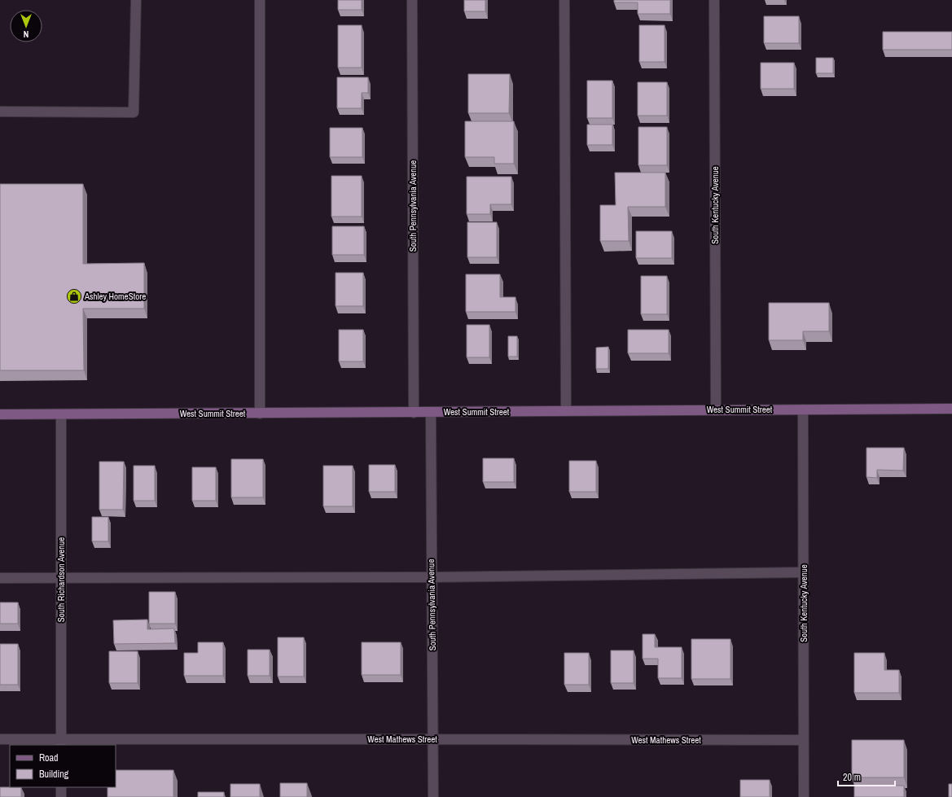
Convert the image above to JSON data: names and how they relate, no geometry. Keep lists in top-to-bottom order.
{
  "streets": {
    "street": [
      "South Kentucky Avenue",
      "South Pennsylvania Avenue",
      "West Summit Street",
      "South Richardson Avenue",
      "West Mathews Street"
    ]
  },
  "crossings": [
    ["South Kentucky Avenue", "West Summit Street"],
    ["South Kentucky Avenue", "West Mathews Street"],
    ["South Pennsylvania Avenue", "West Summit Street"],
    ["South Pennsylvania Avenue", "West Mathews Street"],
    ["West Summit Street", "South Richardson Avenue"],
    ["South Richardson Avenue", "West Mathews Street"]
  ],
  "places": {
    "shop": ["Ashley HomeStore"]
  },
  "legend": ["Road", "Building"],
  "scale_bar": "20 m",
  "north": "bottom"
}
